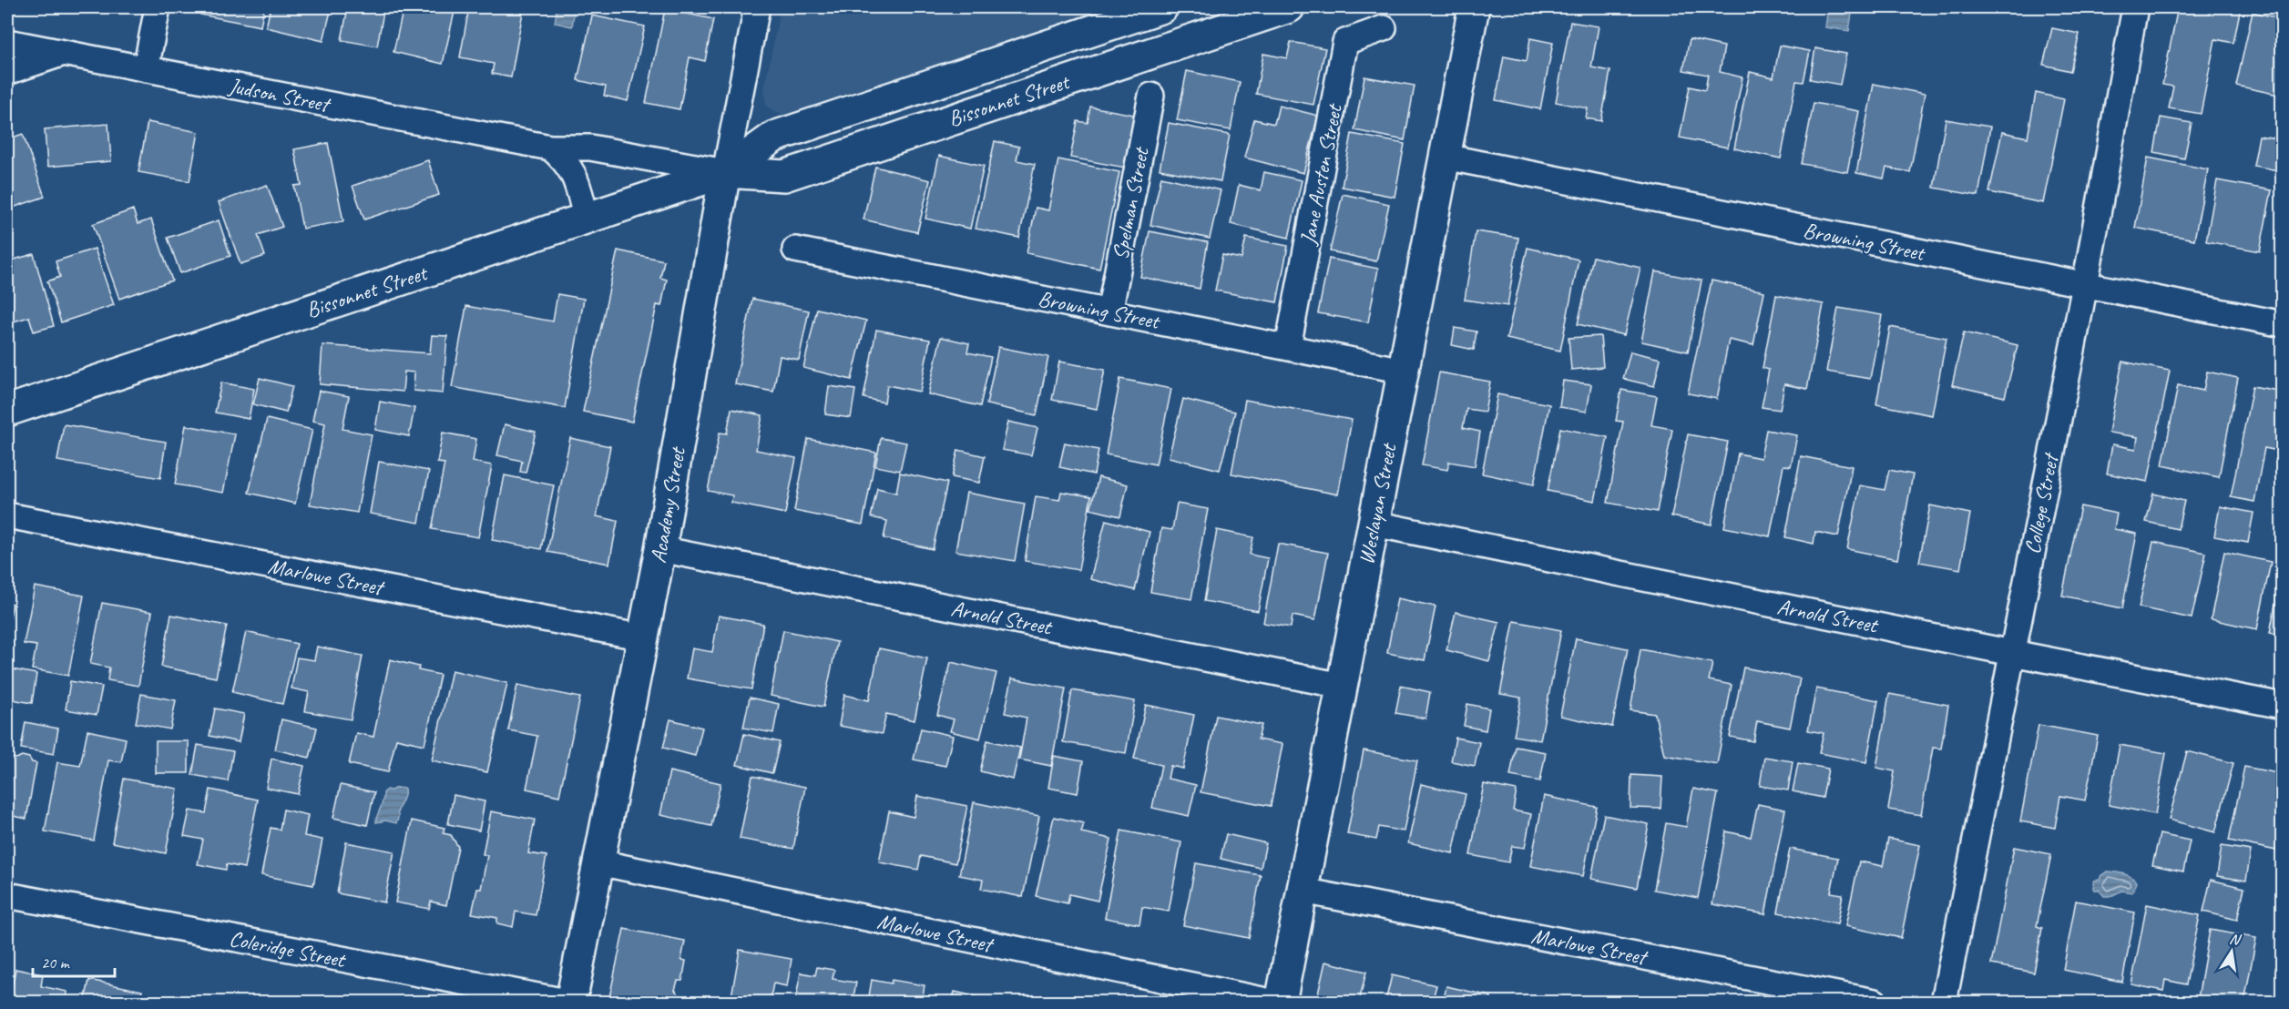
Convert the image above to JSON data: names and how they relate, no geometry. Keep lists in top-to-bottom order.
{
  "streets": {
    "main road": ["Bissonnet Street", "Weslayan Street", "Academy Street"],
    "street": [
      "Judson Street",
      "Jane Austen Street",
      "Spelman Street",
      "Browning Street",
      "College Street",
      "Marlowe Street",
      "Arnold Street",
      "Coleridge Street"
    ]
  },
  "crossings": [
    ["Judson Street", "Bissonnet Street"],
    ["Judson Street", "Academy Street"],
    ["Bissonnet Street", "Academy Street"],
    ["Jane Austen Street", "Browning Street"],
    ["Spelman Street", "Browning Street"],
    ["Browning Street", "Weslayan Street"],
    ["Browning Street", "College Street"],
    ["Weslayan Street", "Marlowe Street"],
    ["Weslayan Street", "Arnold Street"],
    ["College Street", "Arnold Street"],
    ["Academy Street", "Marlowe Street"],
    ["Academy Street", "Arnold Street"]
  ],
  "scale_bar": "20 m",
  "north": "top"
}
